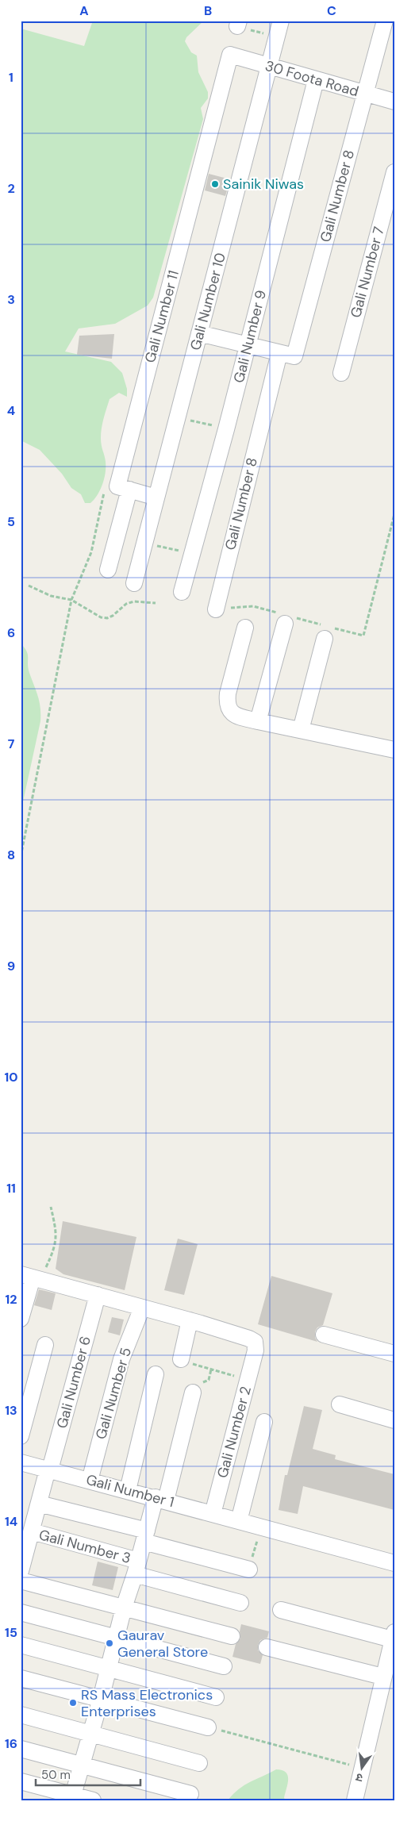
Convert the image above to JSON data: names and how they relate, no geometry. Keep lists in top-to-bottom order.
{
  "streets": {
    "street": [
      "30 Foota Road",
      "Gali Number 8",
      "Gali Number 7",
      "Gali Number 10",
      "Gali Number 11",
      "Gali Number 9",
      "Gali Number 6",
      "Gali Number 5",
      "Gali Number 2",
      "Gali Number 1",
      "Gali Number 3"
    ]
  },
  "crossings": [
    ["30 Foota Road", "Gali Number 8"],
    ["30 Foota Road", "Gali Number 10"],
    ["30 Foota Road", "Gali Number 11"],
    ["30 Foota Road", "Gali Number 9"],
    ["Gali Number 8", "Gali Number 10"],
    ["Gali Number 8", "Gali Number 9"],
    ["Gali Number 6", "Gali Number 1"],
    ["Gali Number 6", "Gali Number 3"],
    ["Gali Number 5", "Gali Number 1"],
    ["Gali Number 2", "Gali Number 1"]
  ],
  "places": ["Sainik Niwas", "Gaurav General Store", "RS Mass Electronics Enterprises"],
  "scale_bar": "50 m",
  "north": "bottom",
  "grid": {
    "columns": ["A", "B", "C"],
    "rows": [
      "1",
      "2",
      "3",
      "4",
      "5",
      "6",
      "7",
      "8",
      "9",
      "10",
      "11",
      "12",
      "13",
      "14",
      "15",
      "16"
    ]
  }
}
